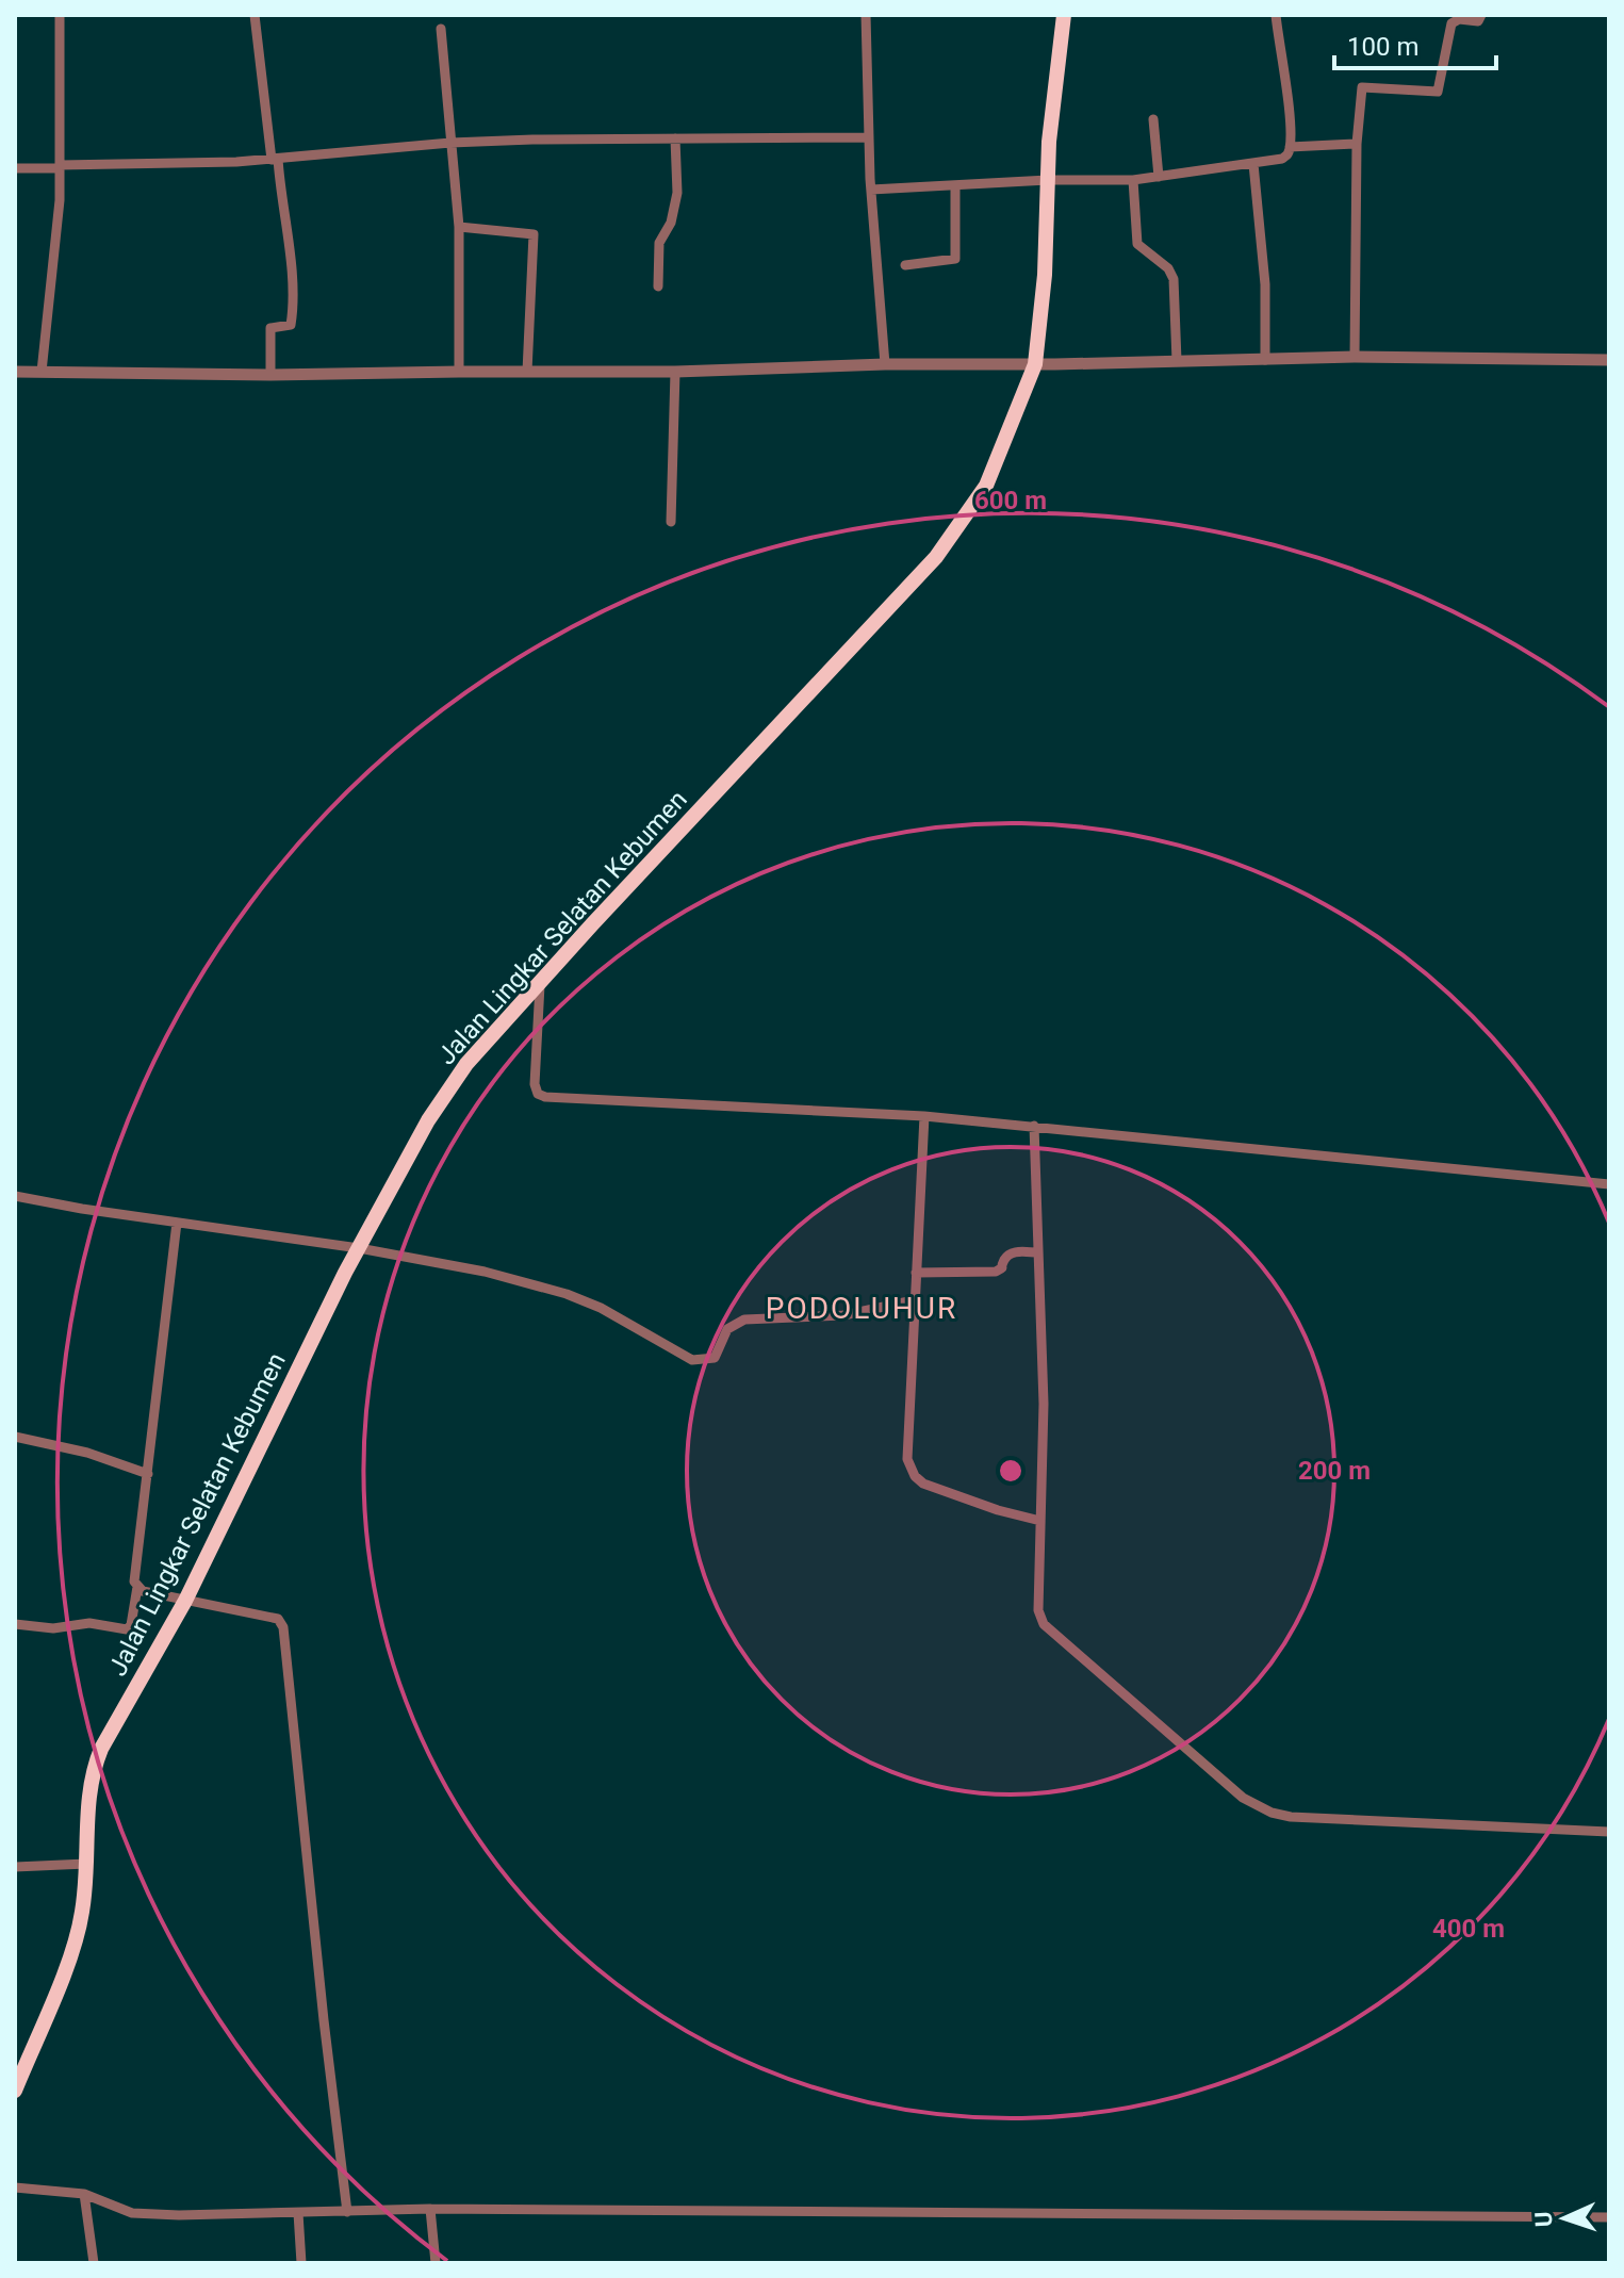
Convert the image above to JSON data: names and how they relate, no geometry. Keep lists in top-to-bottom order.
{
  "streets": {
    "highway": ["Jalan Lingkar Selatan Kebumen"]
  },
  "districts": ["PODOLUHUR"],
  "scale_bar": "100 m",
  "north": "left",
  "rings": ["600 m", "200 m", "400 m"]
}
